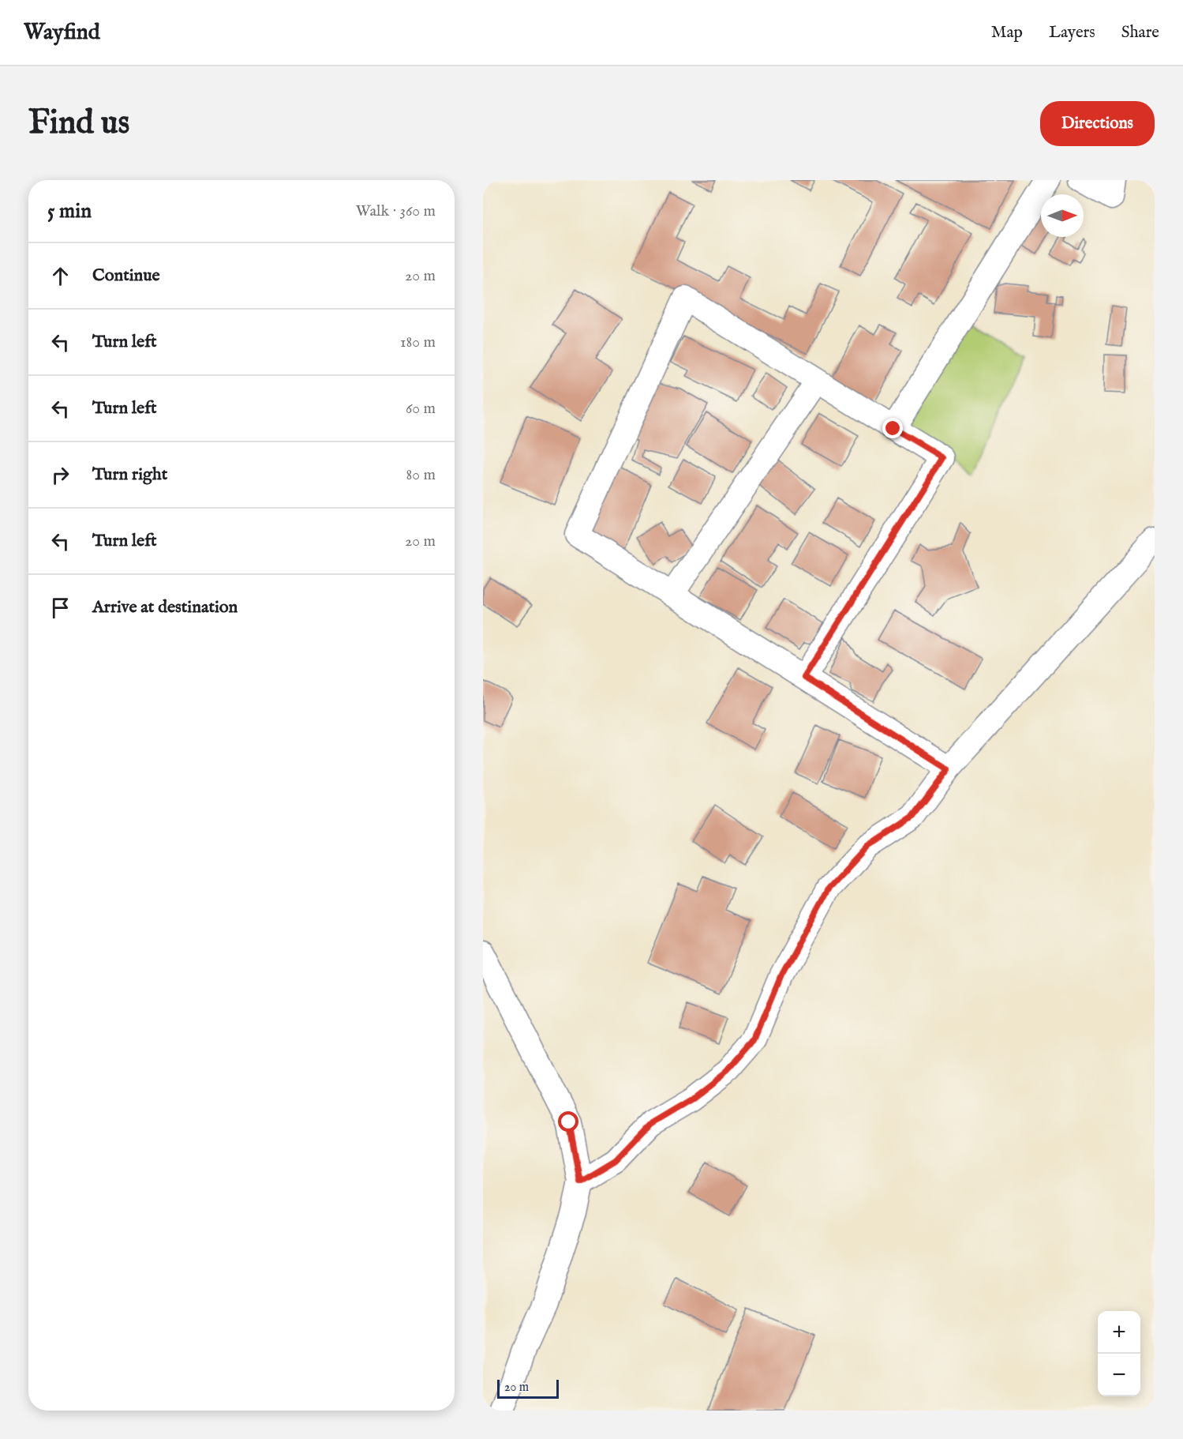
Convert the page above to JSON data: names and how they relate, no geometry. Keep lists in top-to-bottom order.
{
  "scale_bar": "20 m",
  "north": "right",
  "page": {
    "header": "Wayfind",
    "nav": ["Map", "Layers", "Share"],
    "buttons": "Directions",
    "title": "Find us",
    "heading": ["5 min", "Walk · 360 m"],
    "list": [
      ["Continue", "20 m"],
      ["Turn left", "180 m"],
      ["Turn left", "60 m"],
      ["Turn right", "80 m"],
      ["Turn left", "20 m"],
      "Arrive at destination"
    ],
    "map_buttons": ["+", "−"],
    "scale": "20 m"
  }
}
